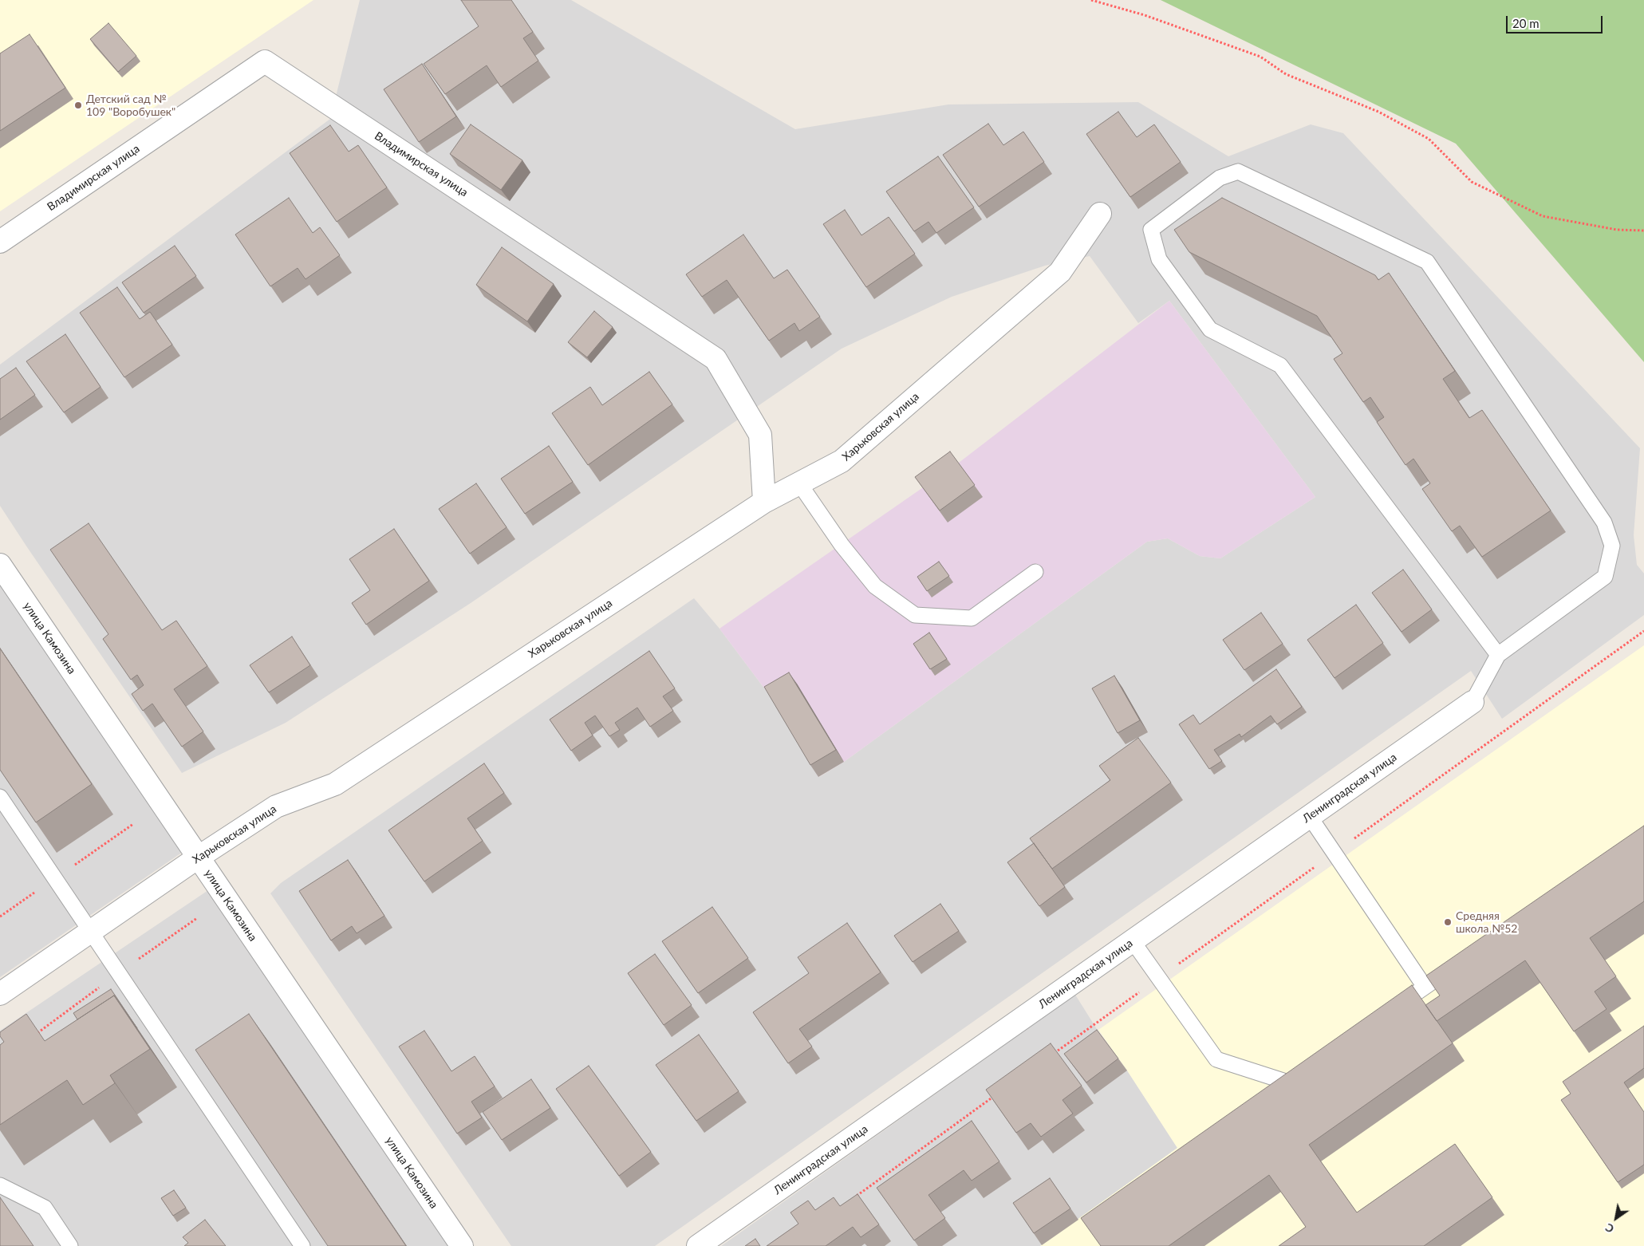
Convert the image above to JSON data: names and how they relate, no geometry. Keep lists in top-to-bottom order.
{
  "streets": {
    "street": [
      "Владимирская улица",
      "Харьковская улица",
      "улица Камозина",
      "Ленинградская улица"
    ]
  },
  "crossings": [
    ["Владимирская улица", "Харьковская улица"],
    ["Харьковская улица", "улица Камозина"]
  ],
  "places": ["Детский сад № 109 \"Воробушек\"", "Средняя школа №52"],
  "scale_bar": "20 m",
  "north": "bottom left"
}
